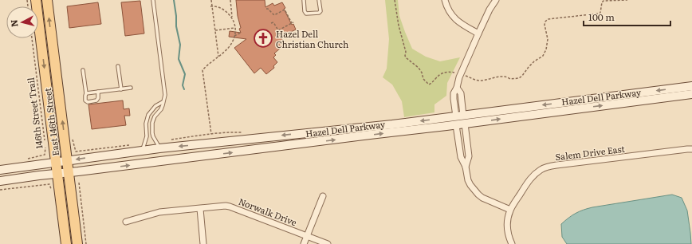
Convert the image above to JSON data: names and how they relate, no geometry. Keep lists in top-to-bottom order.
{
  "streets": {
    "main road": ["Hazel Dell Parkway", "East 146th Street"],
    "street": ["Salem Drive East", "Norwalk Drive"],
    "path": ["146th Street Trail"]
  },
  "crossings": [
    ["Hazel Dell Parkway", "East 146th Street"]
  ],
  "places": {
    "church": ["Hazel Dell Christian Church"]
  },
  "scale_bar": "100 m",
  "north": "left"
}
